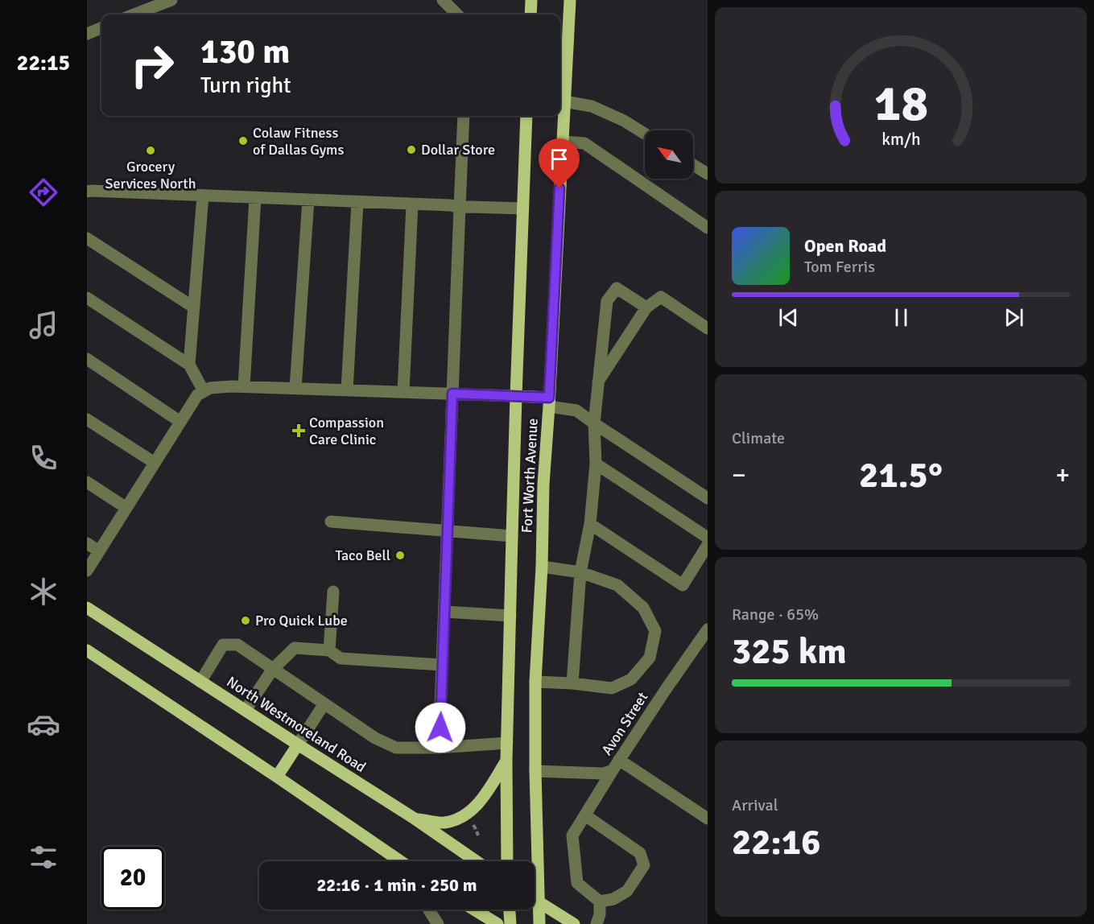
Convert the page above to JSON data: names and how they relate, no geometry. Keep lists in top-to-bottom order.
{
  "streets": {
    "main road": ["Fort Worth Avenue", "North Westmoreland Road"],
    "street": ["Avon Street"]
  },
  "crossings": [
    ["Fort Worth Avenue", "Avon Street"]
  ],
  "places": {
    "other": [
      "Colaw Fitness of Dallas Gyms",
      "Dollar Store",
      "Grocery Services North",
      "Taco Bell",
      "Pro Quick Lube"
    ],
    "health": ["Compassion Care Clinic"]
  },
  "north": "top left",
  "page": {
    "tabs": "22:15",
    "turn": ["130 m", "Turn right"],
    "song": ["Open Road", "Tom Ferris"],
    "tile": [
      "Climate",
      ["Range · 65%", "325 km"],
      ["Arrival", "22:16"]
    ],
    "heat": ["−", "21.5°", "+"],
    "limit": "20",
    "trip": "22:16 · 1 min · 250 m",
    "gauge": ["18", "km/h"]
  }
}
